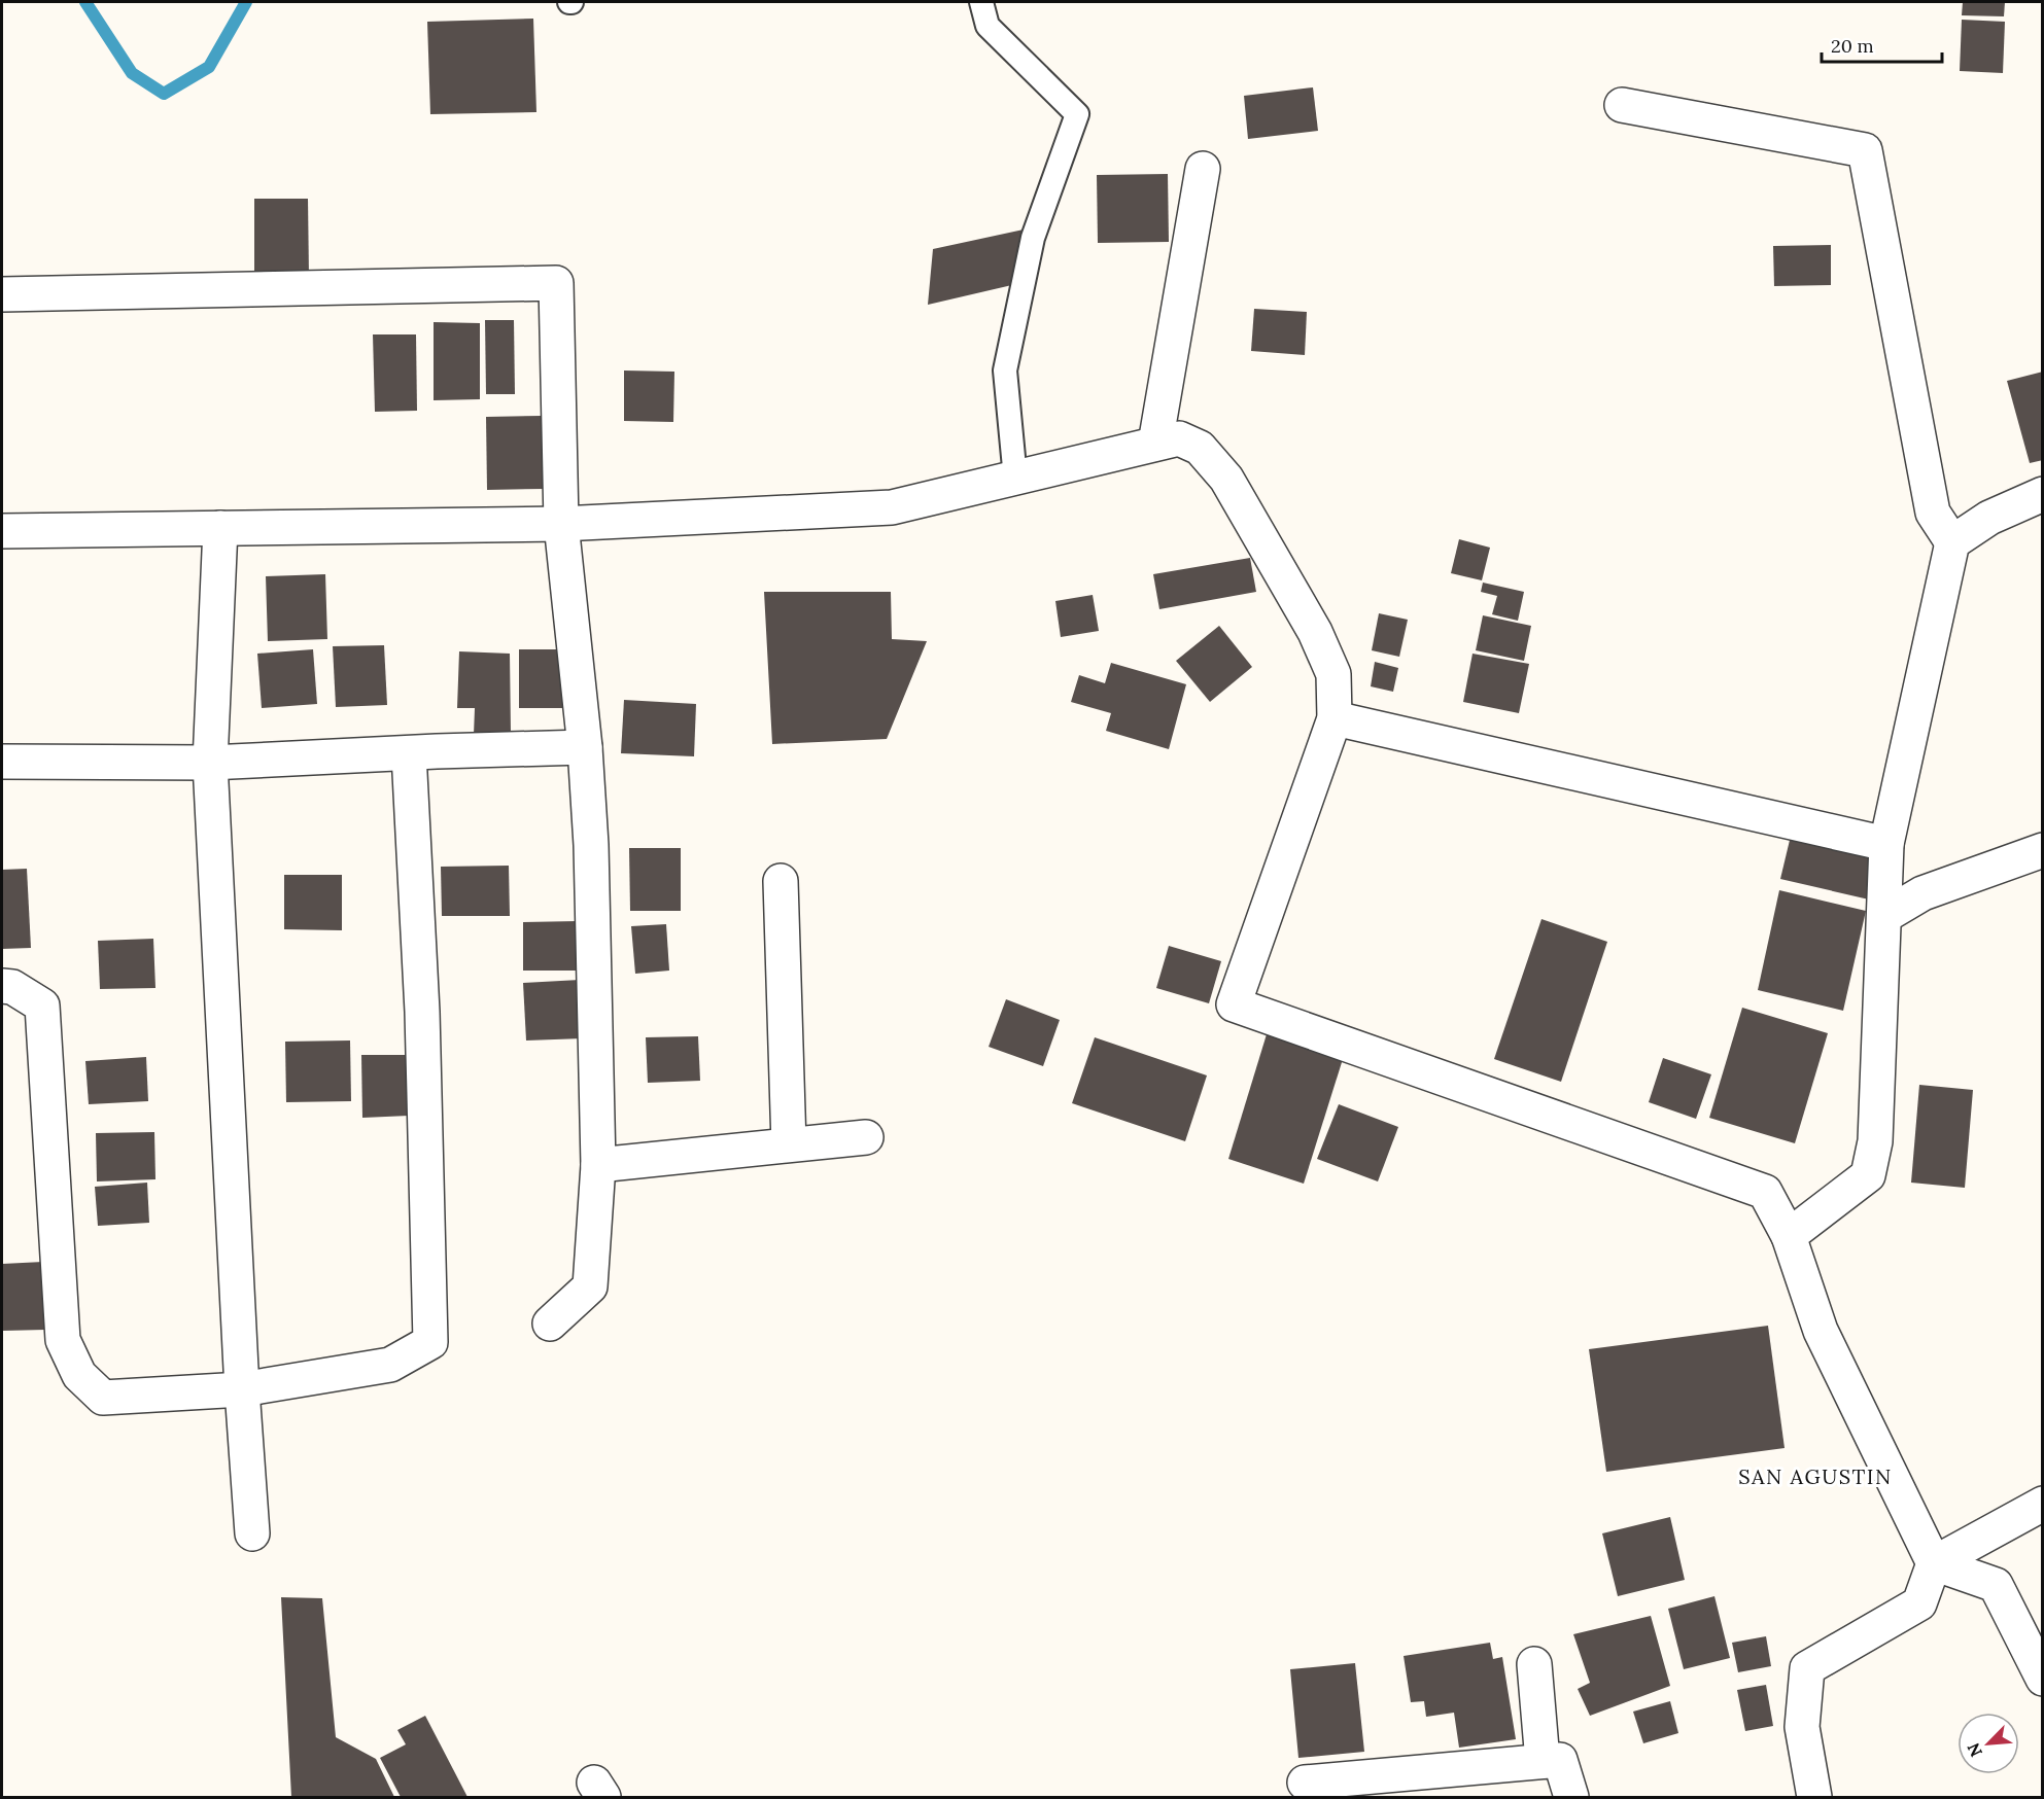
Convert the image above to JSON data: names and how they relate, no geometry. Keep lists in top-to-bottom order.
{
  "districts": ["SAN AGUSTIN"],
  "scale_bar": "20 m",
  "north": "bottom left"
}
